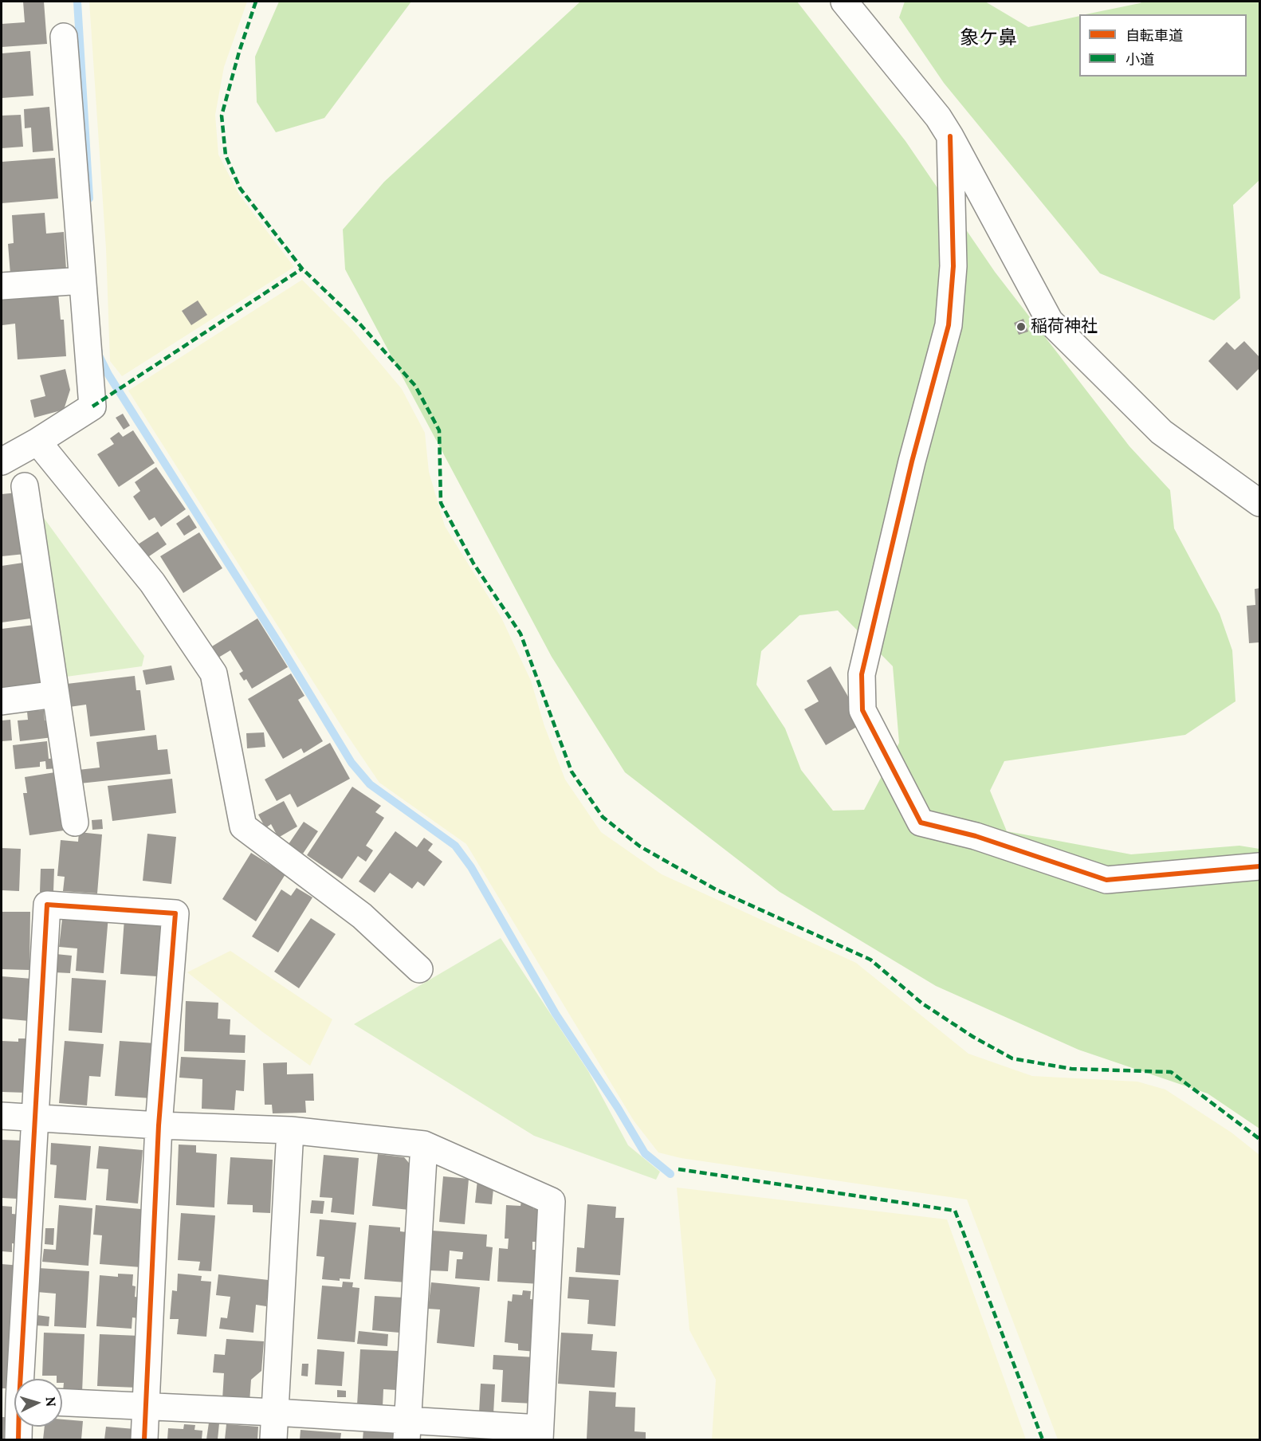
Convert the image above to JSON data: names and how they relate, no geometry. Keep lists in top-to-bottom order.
{
  "districts": ["象ケ鼻"],
  "places": ["稲荷神社"],
  "legend": ["自転車道", "小道"],
  "north": "right"
}
